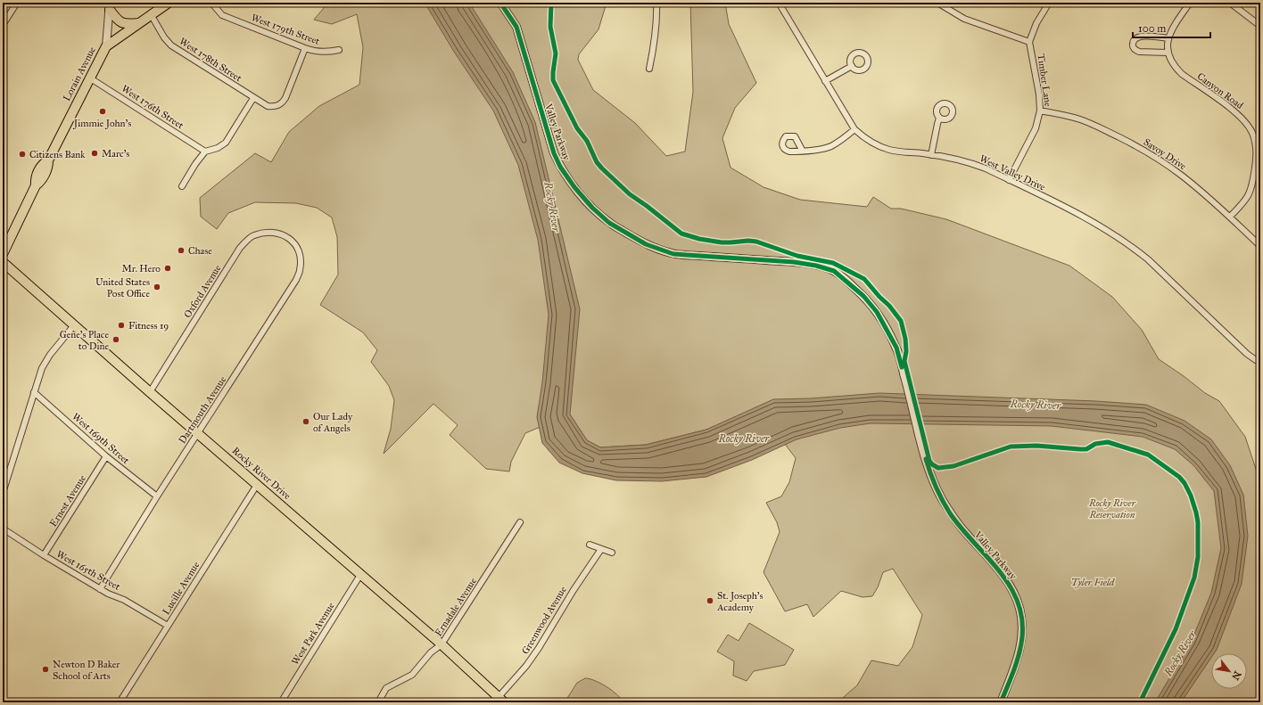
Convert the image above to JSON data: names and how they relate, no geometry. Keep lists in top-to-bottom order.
{
  "streets": {
    "main road": ["Lorain Avenue", "Rocky River Drive"],
    "street": [
      "West 179th Street",
      "West 178th Street",
      "Timber Lane",
      "Canyon Road",
      "West 176th Street",
      "Valley Parkway",
      "Savoy Drive",
      "West Valley Drive",
      "Oxford Avenue",
      "Dartmouth Avenue",
      "West 169th Street",
      "Ernest Avenue",
      "West 165th Street",
      "Lucille Avenue",
      "Ernadale Avenue",
      "Greenwood Avenue",
      "West Park Avenue"
    ]
  },
  "crossings": [
    ["West 179th Street", "West 178th Street"],
    ["West 178th Street", "Lorain Avenue"],
    ["Lorain Avenue", "West 176th Street"],
    ["Timber Lane", "Savoy Drive"],
    ["Timber Lane", "West Valley Drive"],
    ["Canyon Road", "Savoy Drive"],
    ["Oxford Avenue", "Dartmouth Avenue"],
    ["Oxford Avenue", "Rocky River Drive"],
    ["Dartmouth Avenue", "West 169th Street"],
    ["Dartmouth Avenue", "Rocky River Drive"],
    ["Dartmouth Avenue", "West 165th Street"],
    ["West 169th Street", "Ernest Avenue"],
    ["Rocky River Drive", "Lucille Avenue"],
    ["Rocky River Drive", "Ernadale Avenue"],
    ["Rocky River Drive", "Greenwood Avenue"],
    ["Rocky River Drive", "West Park Avenue"],
    ["Ernest Avenue", "West 165th Street"],
    ["West 165th Street", "Lucille Avenue"]
  ],
  "water": ["Rocky River"],
  "parks": ["Rocky River Reservation", "Tyler Field"],
  "places": [
    "Jimmie John's",
    "Marc's",
    "Citizens Bank",
    "Chase",
    "Mr. Hero",
    "United States Post Office",
    "Fitness 19",
    "Gene's Place to Dine",
    "Our Lady of Angels",
    "St. Joseph's Academy",
    "Newton D Baker School of Arts"
  ],
  "scale_bar": "100 m",
  "north": "bottom right"
}
